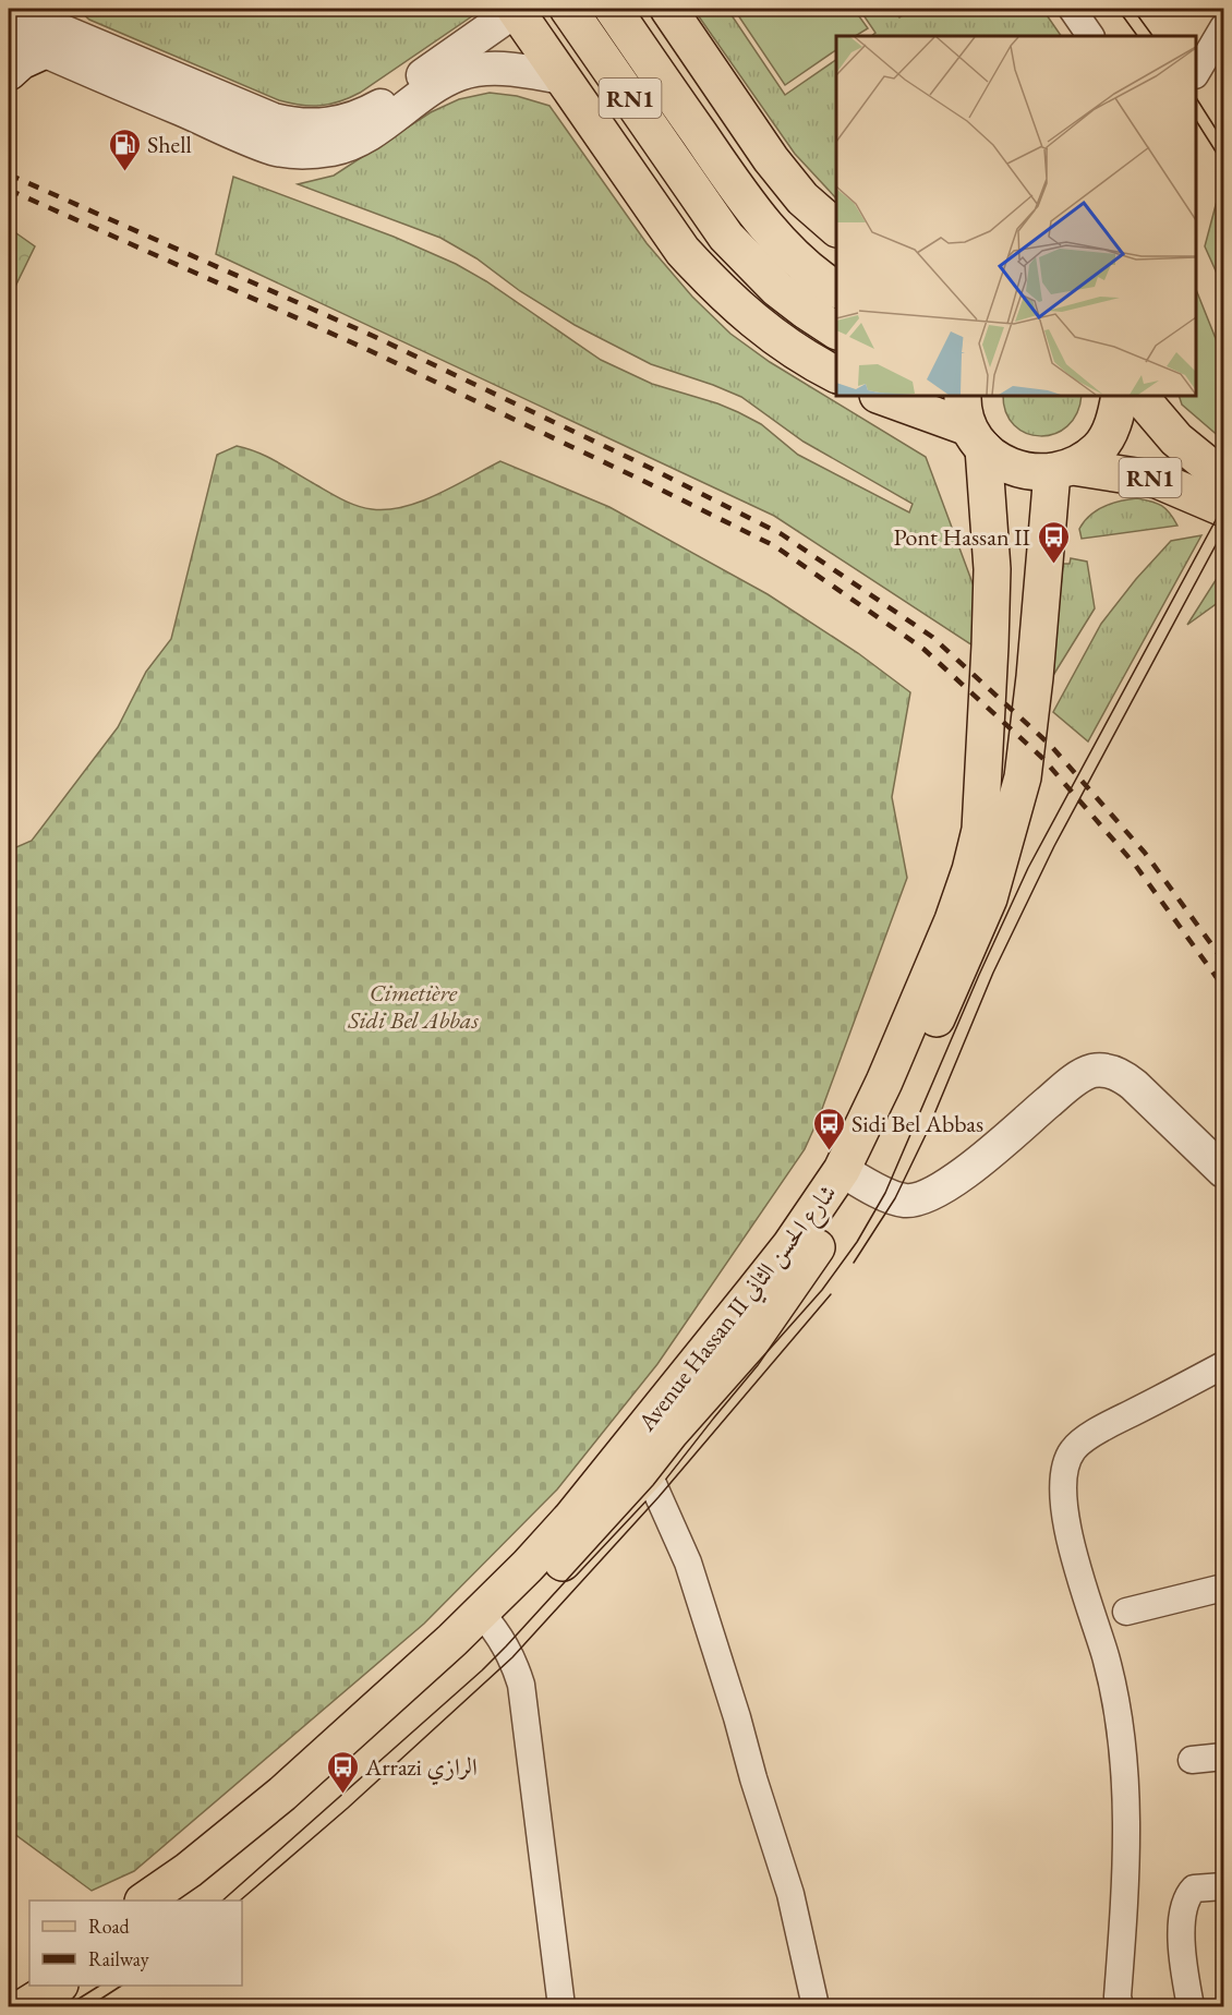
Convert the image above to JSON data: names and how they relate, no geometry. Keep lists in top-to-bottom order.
{
  "streets": {
    "main road": ["RN1", "Avenue Hassan II شارع الحسن الثاني"]
  },
  "crossings": [
    ["RN1", "Avenue Hassan II شارع الحسن الثاني"]
  ],
  "parks": ["Cimetière Sidi Bel Abbas"],
  "places": {
    "fuel station": ["Shell"],
    "bus stop": ["Pont Hassan II", "Sidi Bel Abbas", "Arrazi الرازي"]
  },
  "legend": ["Road", "Railway"]
}
